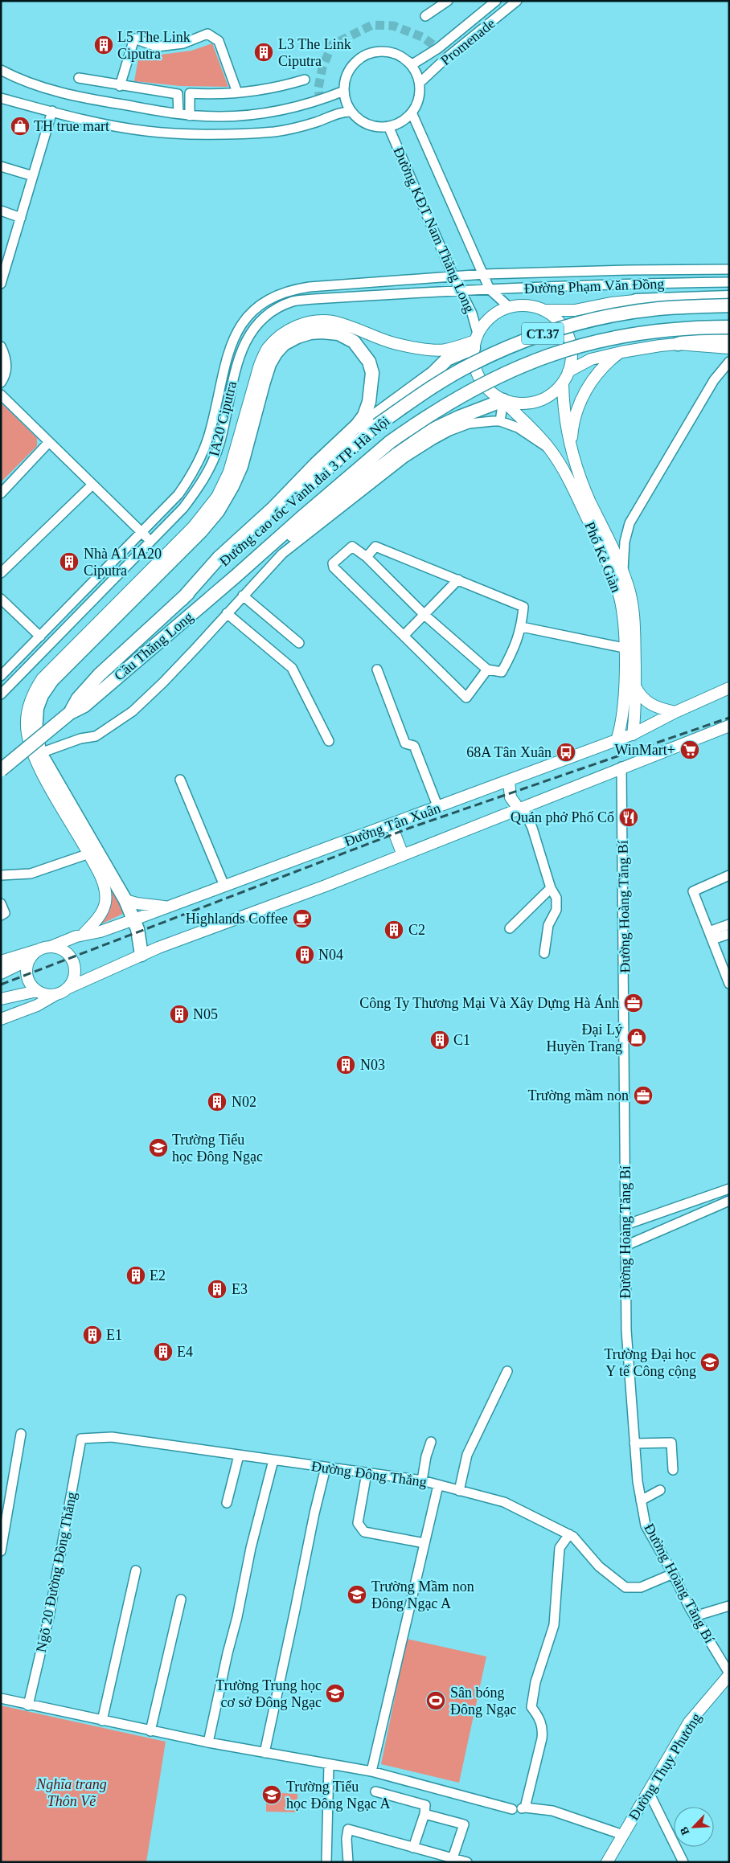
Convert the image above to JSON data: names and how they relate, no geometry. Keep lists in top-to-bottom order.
{
  "streets": {
    "highway": ["CT.37", "Đường cao tốc Vành đai 3 TP. Hà Nội", "Cầu Thăng Long"],
    "main road": [
      "Đường Phạm Văn Đồng",
      "Phố Kẻ Giàn",
      "Đường Tân Xuân",
      "Đường Thụy Phương"
    ],
    "street": [
      "Promenade",
      "Đường KĐT Nam Thăng Long",
      "IA20 Ciputra",
      "Đường Hoàng Tăng Bí",
      "Đường Đông Thắng",
      "Ngõ 20 Đường Đồng Thắng"
    ]
  },
  "crossings": [
    ["Promenade", "Đường KĐT Nam Thăng Long"],
    ["Đường KĐT Nam Thăng Long", "Đường Phạm Văn Đồng"],
    ["Đường KĐT Nam Thăng Long", "IA20 Ciputra"],
    ["Đường KĐT Nam Thăng Long", "Phố Kẻ Giàn"],
    ["Đường Phạm Văn Đồng", "IA20 Ciputra"],
    ["Đường Phạm Văn Đồng", "Đường cao tốc Vành đai 3 TP. Hà Nội"],
    ["Đường Phạm Văn Đồng", "Phố Kẻ Giàn"],
    ["Đường cao tốc Vành đai 3 TP. Hà Nội", "Cầu Thăng Long"],
    ["Phố Kẻ Giàn", "Đường Tân Xuân"],
    ["Đường Hoàng Tăng Bí", "Đường Đông Thắng"],
    ["Đường Hoàng Tăng Bí", "Đường Thụy Phương"],
    ["Đường Đông Thắng", "Ngõ 20 Đường Đồng Thắng"]
  ],
  "parks": ["Nghĩa trang Thôn Vẽ"],
  "places": {
    "building": [
      "L5 The Link Ciputra",
      "L3 The Link Ciputra",
      "Nhà A1 IA20 Ciputra",
      "C2",
      "N04",
      "N05",
      "C1",
      "N03",
      "N02",
      "E2",
      "E3",
      "E1",
      "E4"
    ],
    "shop": ["TH true mart", "Đại Lý Huyền Trang"],
    "supermarket": ["WinMart+"],
    "bus stop": ["68A Tân Xuân"],
    "restaurant": ["Quán phở Phố Cổ"],
    "cafe": ["Highlands Coffee"],
    "office": ["Công Ty Thương Mại Và Xây Dựng Hà Ánh", "Trường mầm non"],
    "school or university": [
      "Trường Tiểu học Đông Ngạc",
      "Trường Đại học Y tế Công cộng",
      "Trường Mầm non Đông Ngạc A",
      "Trường Trung học cơ sở Đông Ngạc",
      "Trường Tiểu học Đông Ngạc A"
    ],
    "sports": ["Sân bóng Đông Ngạc"]
  },
  "north": "bottom left"
}
